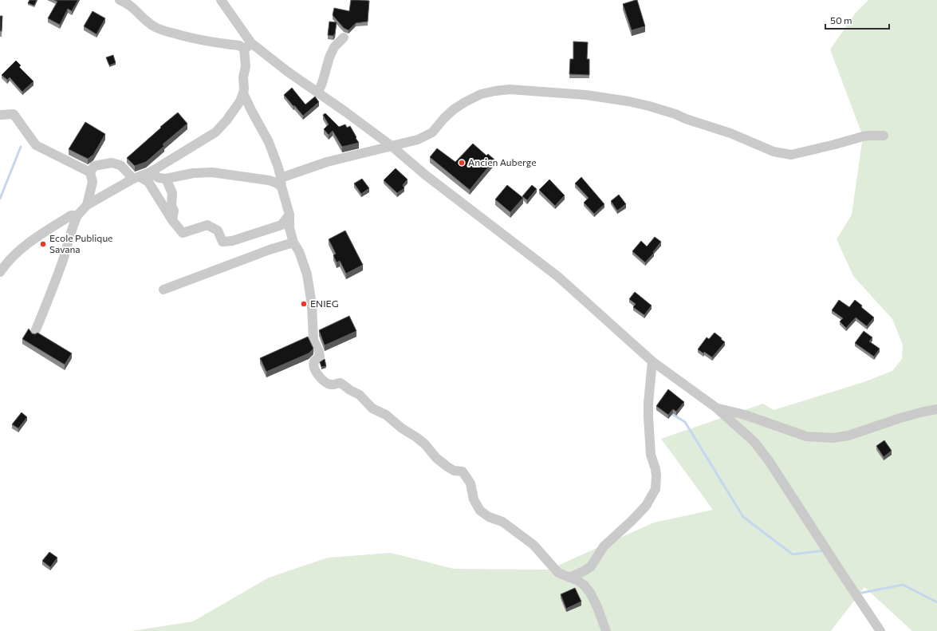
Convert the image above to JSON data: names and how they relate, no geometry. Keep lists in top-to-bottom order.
{
  "places": ["Ancien Auberge", "Ecole Publique Savana", "ENIEG"],
  "scale_bar": "50 m"
}
